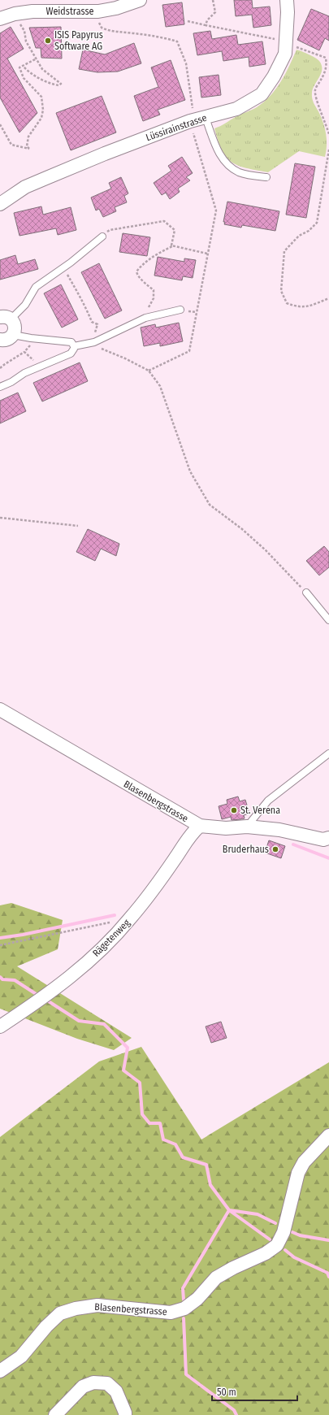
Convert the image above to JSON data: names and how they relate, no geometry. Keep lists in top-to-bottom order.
{
  "streets": {
    "street": [
      "Weidstrasse",
      "Lüssirainstrasse",
      "Blasenbergstrasse",
      "Rägetenweg"
    ]
  },
  "crossings": [
    ["Blasenbergstrasse", "Rägetenweg"]
  ],
  "places": ["ISIS Papyrus Software AG", "St. Verena", "Bruderhaus"],
  "scale_bar": "50 m"
}
